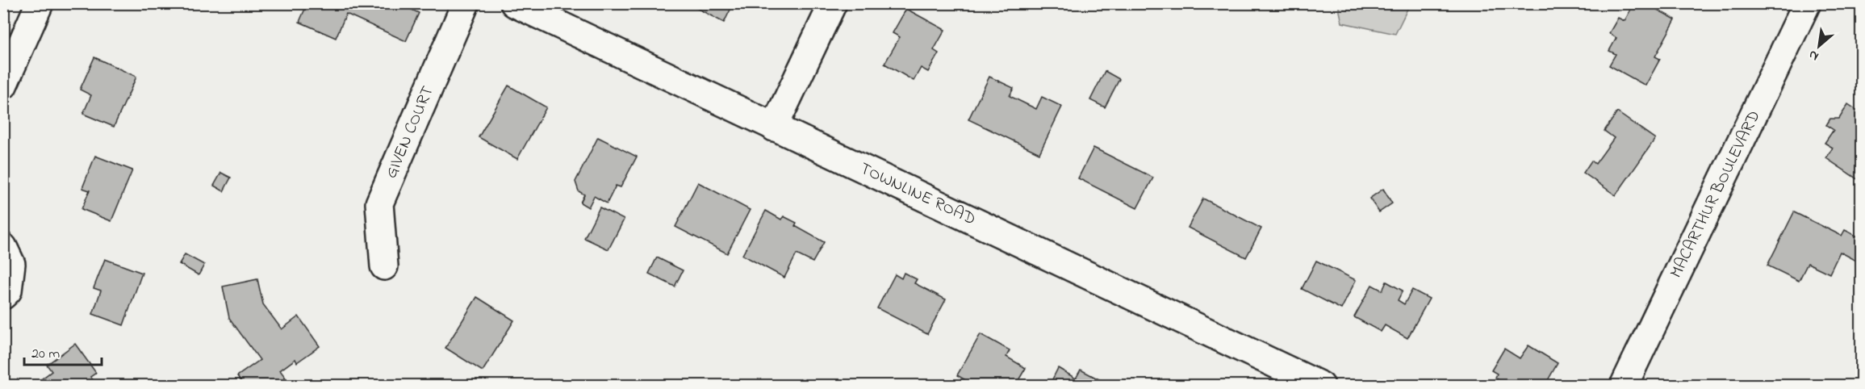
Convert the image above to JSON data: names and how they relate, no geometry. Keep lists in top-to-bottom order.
{
  "streets": {
    "street": ["GIVEN COURT", "TOWNLINE ROAD", "MACARTHUR BOULEVARD"]
  },
  "scale_bar": "20 m",
  "north": "bottom left"
}
